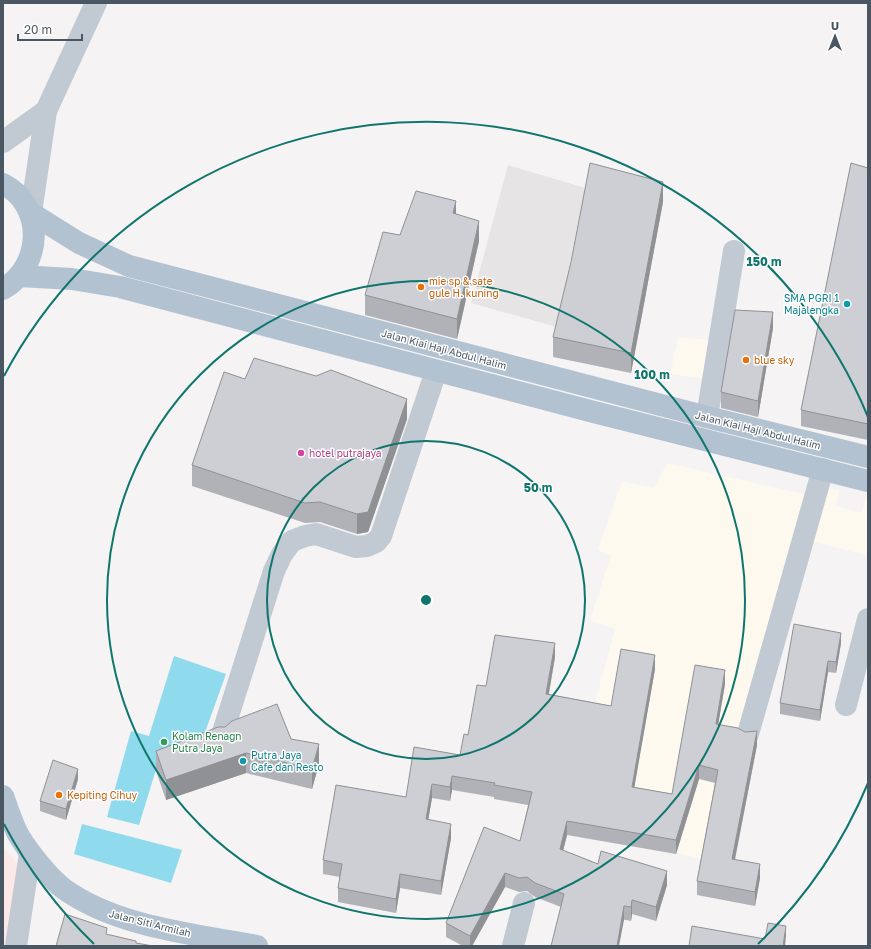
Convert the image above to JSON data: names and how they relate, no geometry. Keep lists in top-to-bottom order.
{
  "streets": {
    "main road": ["Jalan Kiai Haji Abdul Halim", "Jalan Siti Armilah"]
  },
  "places": [
    "mie sp & sate gule H. kuning",
    "SMA PGRI 1 Majalengka",
    "blue sky",
    "hotel putrajaya",
    "Kolam Renagn Putra Jaya",
    "Putra Jaya Cafe dan Resto",
    "Kepiting Cihuy"
  ],
  "scale_bar": "20 m",
  "north": "top",
  "rings": ["150 m", "100 m", "50 m"]
}
